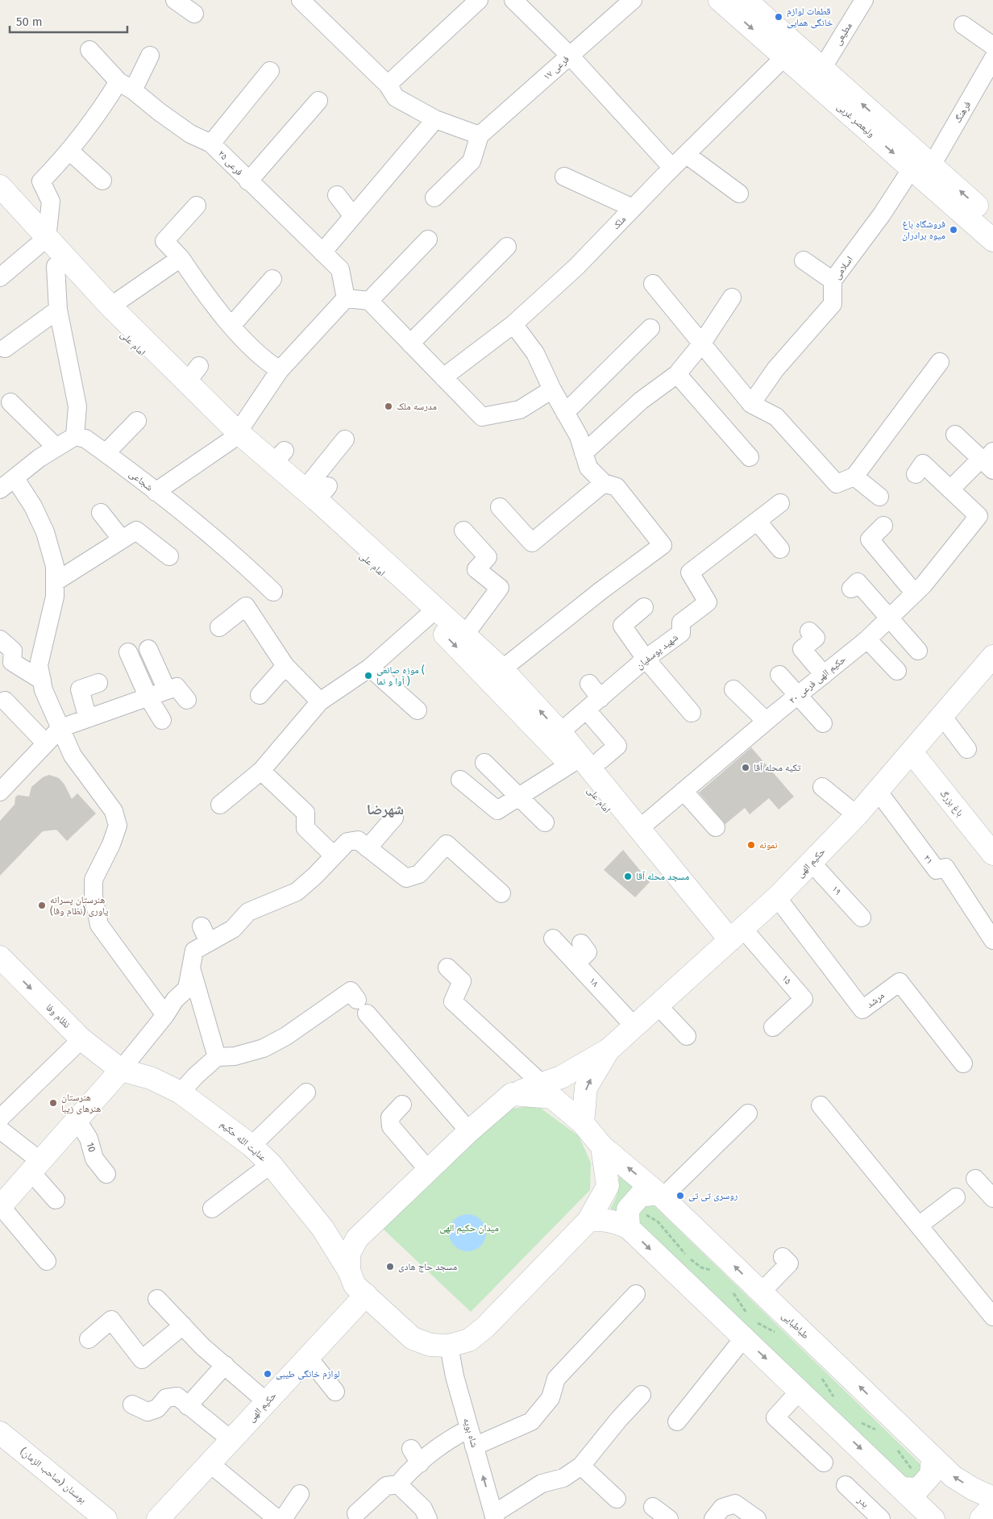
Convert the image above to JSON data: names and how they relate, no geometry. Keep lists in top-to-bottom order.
{
  "streets": {
    "main road": [
      "ولیعصر غربی",
      "امام علی",
      "باغ بزرگ",
      "حکیم الهی",
      "نظام وفا",
      "عنایت الله حکیم",
      "طباطبایی",
      "بوستان (صاحب الزمان)"
    ],
    "street": [
      "مطیعی",
      "فرعی ۱۷",
      "فرهنگ",
      "فرعی ۲۵",
      "ملک",
      "اسلامی",
      "شجاعی",
      "شهید یوسفیان",
      "حکیم الهی فرعی ۲۰",
      "۲۱",
      "۱۹",
      "۱۵",
      "۱۸",
      "مرشد",
      "10",
      "شاه بویه",
      "بدر"
    ]
  },
  "crossings": [
    ["مطیعی", "ولیعصر غربی"],
    ["فرهنگ", "ولیعصر غربی"],
    ["فرهنگ", "اسلامی"],
    ["ولیعصر غربی", "ملک"],
    ["ولیعصر غربی", "اسلامی"],
    ["امام علی", "حکیم الهی"],
    ["امام علی", "۱۵"],
    ["باغ بزرگ", "حکیم الهی"],
    ["۲۱", "حکیم الهی"],
    ["حکیم الهی", "۱۹"],
    ["حکیم الهی", "۱۵"],
    ["حکیم الهی", "۱۸"],
    ["حکیم الهی", "مرشد"],
    ["نظام وفا", "عنایت الله حکیم"]
  ],
  "one_way": ["نظام وفا", "شاه بویه"],
  "districts": ["شهرضا"],
  "parks": ["میدان حکیم الهی"],
  "places": [
    "قطعات لوازم خانگی همایی",
    "فروشگاه باغ میوه برادران",
    "مدرسه ملک",
    "موزه صانعی ( آوا و نما )",
    "تکیه محله آقا",
    "نمونه",
    "مسجد محله آقا",
    "هنرستان پسرانه یاوری (نظام وفا)",
    "هنرستان هنرهای زیبا",
    "روسری تی تی",
    "مسجد حاج هادی",
    "لوازم خانگی طیبی"
  ],
  "scale_bar": "50 m"
}
